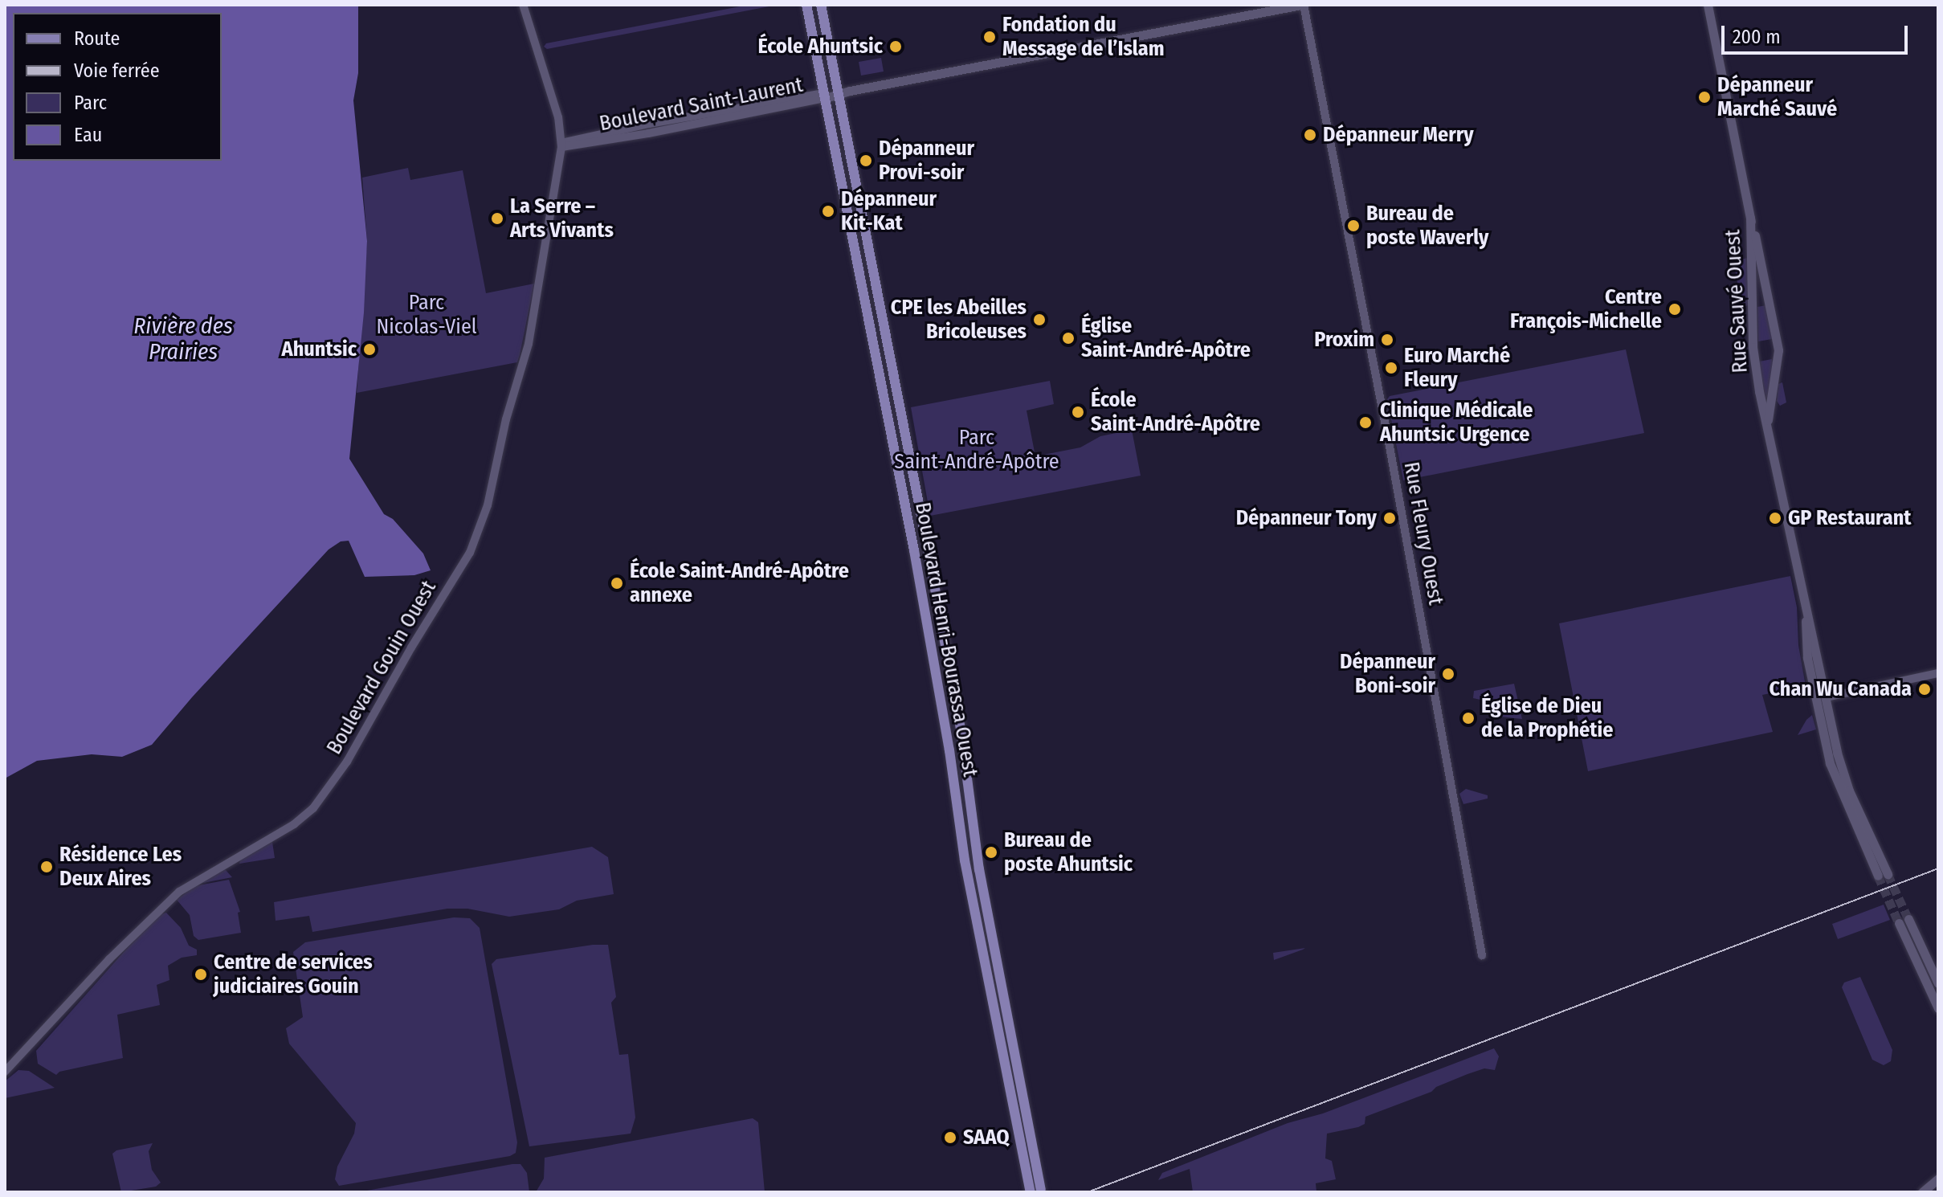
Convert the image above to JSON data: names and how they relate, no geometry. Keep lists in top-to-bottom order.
{
  "streets": {
    "main road": ["Boulevard Saint-Laurent", "Rue Sauvé Ouest", "Boulevard Henri-Bourassa Ouest"],
    "street": ["Rue Fleury Ouest", "Boulevard Gouin Ouest"]
  },
  "crossings": [
    ["Boulevard Saint-Laurent", "Rue Fleury Ouest"],
    ["Boulevard Saint-Laurent", "Boulevard Henri-Bourassa Ouest"],
    ["Boulevard Saint-Laurent", "Boulevard Gouin Ouest"]
  ],
  "water": ["Rivière des Prairies"],
  "parks": ["Parc Nicolas-Viel", "Parc Saint-André-Apôtre"],
  "places": [
    "Fondation du Message de l’Islam",
    "École Ahuntsic",
    "Dépanneur Marché Sauvé",
    "Dépanneur Merry",
    "Dépanneur Provi-soir",
    "Dépanneur Kit-Kat",
    "La Serre – Arts Vivants",
    "Bureau de poste Waverly",
    "Centre François-Michelle",
    "CPE les Abeilles Bricoleuses",
    "Église Saint-André-Apôtre",
    "Proxim",
    "Ahuntsic",
    "Euro Marché Fleury",
    "École Saint-André-Apôtre",
    "Clinique Médicale Ahuntsic Urgence",
    "Dépanneur Tony",
    "GP Restaurant",
    "École Saint-André-Apôtre annexe",
    "Dépanneur Boni-soir",
    "Chan Wu Canada",
    "Église de Dieu de la Prophétie",
    "Bureau de poste Ahuntsic",
    "Résidence Les Deux Aires",
    "Centre de services judiciaires Gouin",
    "SAAQ"
  ],
  "legend": [
    "Route",
    "Voie ferrée",
    "Parc",
    "Eau"
  ],
  "scale_bar": "200 m"
}
